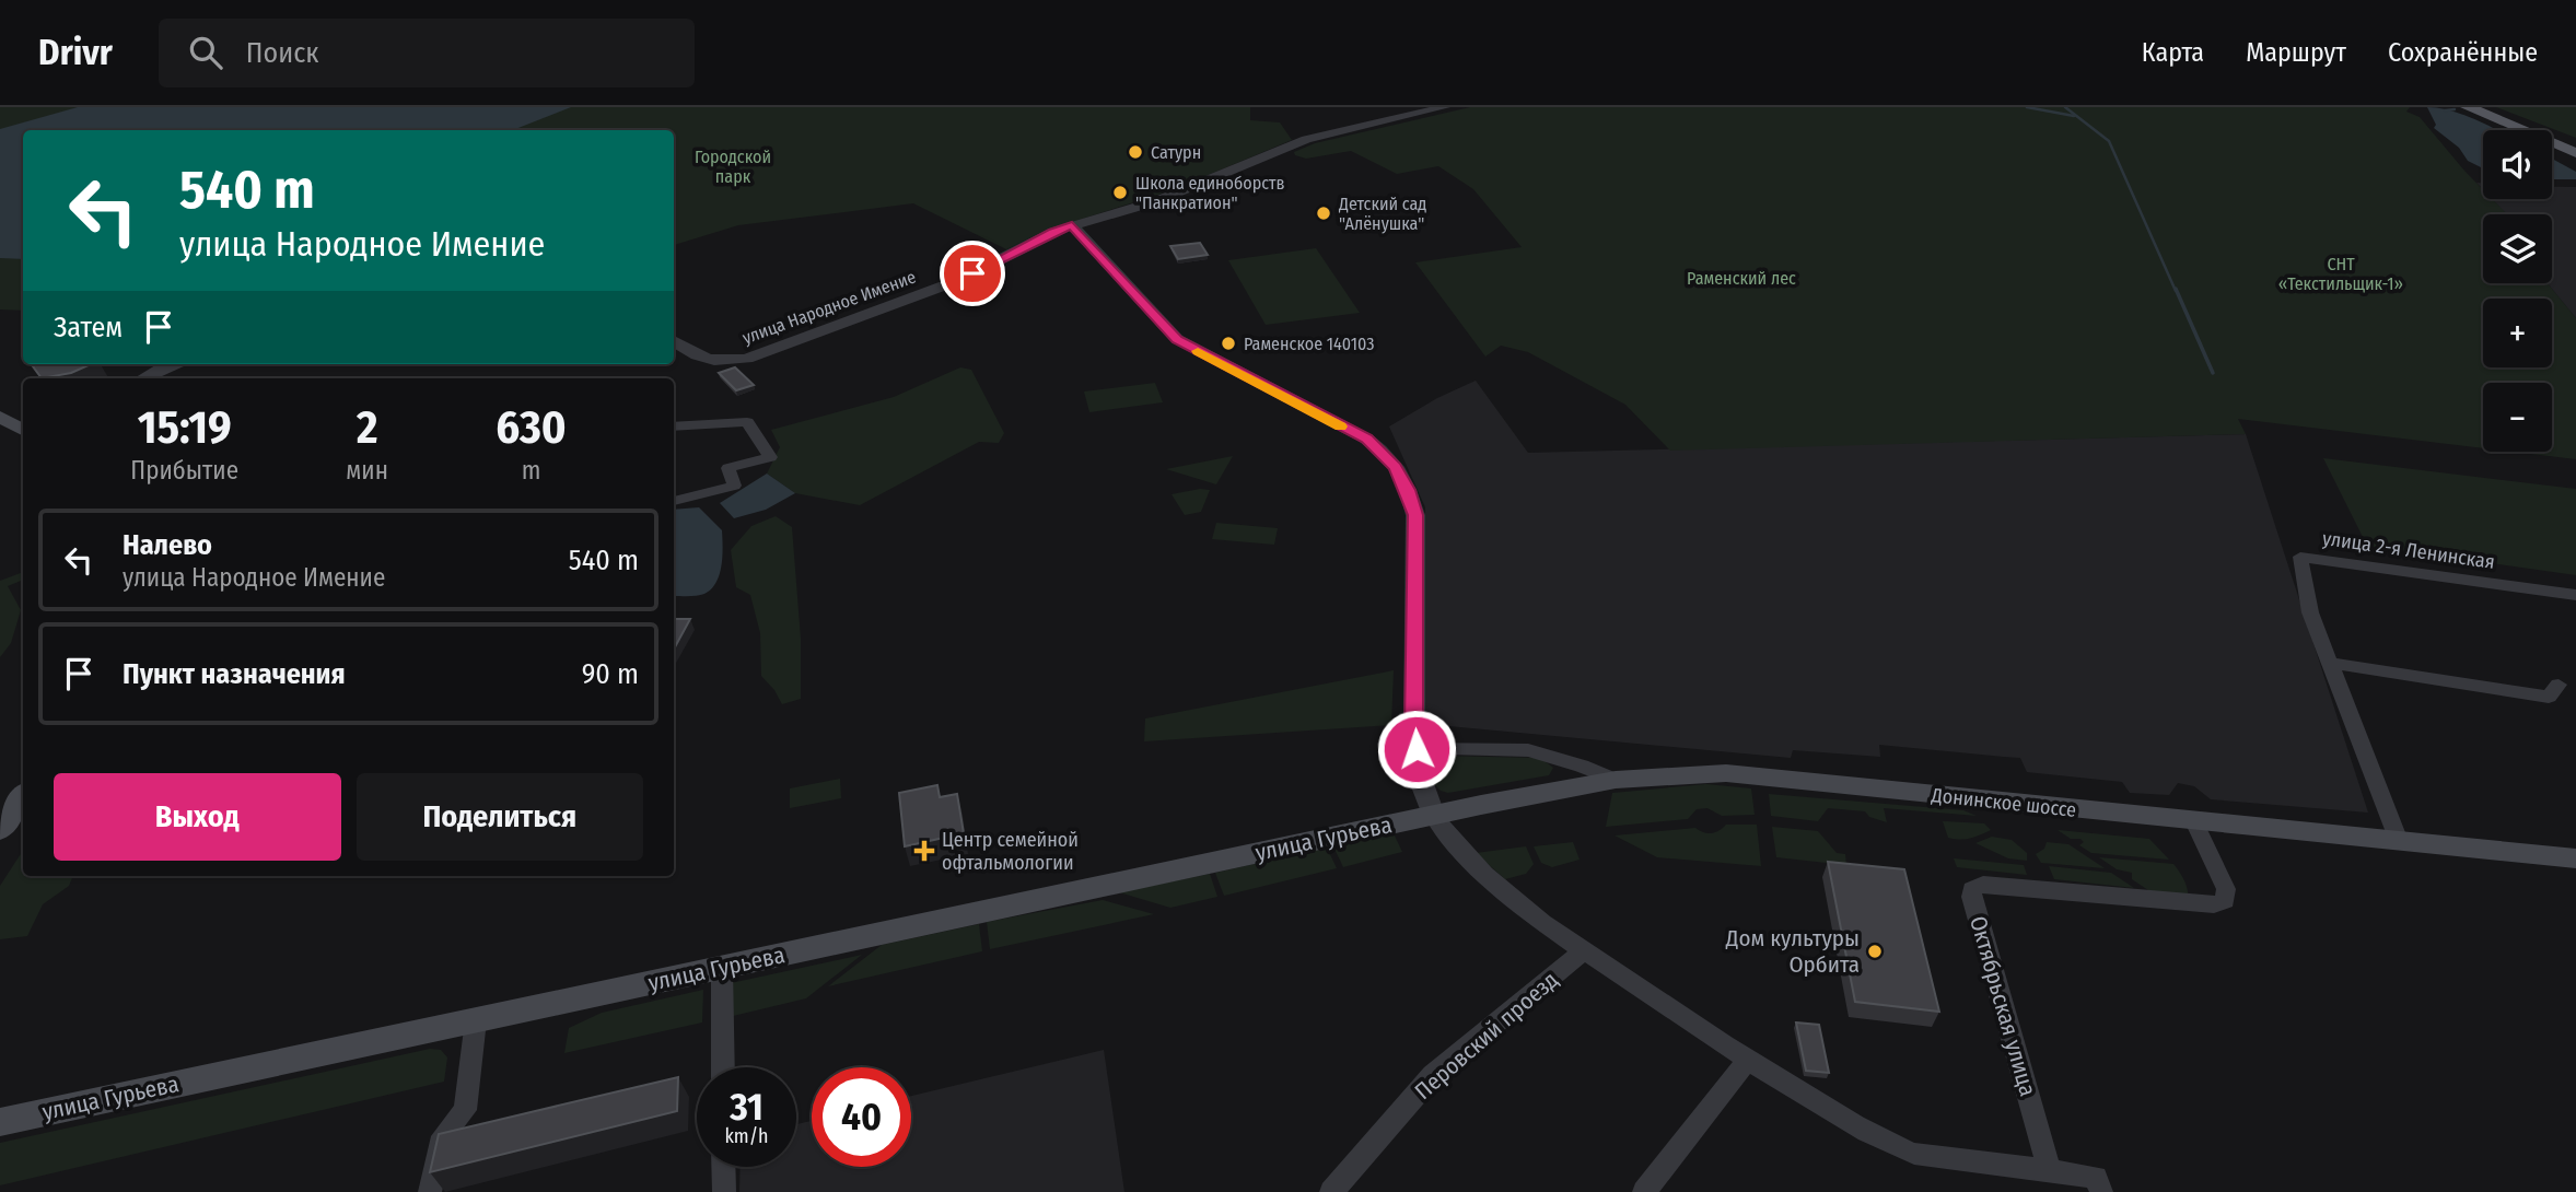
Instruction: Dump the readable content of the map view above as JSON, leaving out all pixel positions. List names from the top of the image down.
{
  "streets": {
    "main road": ["Донинское шоссе", "улица Гурьева"],
    "street": [
      "улица Народное Имение",
      "улица 2-я Ленинская",
      "Октябрьская улица",
      "Перовский проезд"
    ]
  },
  "crossings": [
    ["улица 2-я Ленинская", "Донинское шоссе"],
    ["Донинское шоссе", "улица Гурьева"],
    ["Донинское шоссе", "Октябрьская улица"]
  ],
  "parks": ["Городской парк", "СНТ «Текстильщик-1»", "Раменский лес"],
  "places": {
    "other": [
      "Сатурн",
      "Школа единоборств \"Панкратион\"",
      "Детский сад \"Алёнушка\"",
      "Раменское 140103",
      "Дом культуры Орбита"
    ],
    "health": ["Центр семейной офтальмологии"]
  },
  "page": {
    "header": "Drivr",
    "search": "Поиск",
    "nav": ["Карта", "Маршрут", "Сохранённые"],
    "map_buttons": ["+", "−"],
    "turn": ["540 m", "улица Народное Имение"],
    "then": "Затем",
    "eta": [
      "15:19",
      "Прибытие",
      "2",
      "мин",
      "630",
      "m"
    ],
    "list": [
      {
        "name": "Налево",
        "note": "улица Народное Имение",
        "value": "540 m"
      },
      {
        "name": "Пункт назначения",
        "value": "90 m"
      }
    ],
    "buttons": ["Выход", "Поделиться"],
    "speed": "31 km/h",
    "limit": "40"
  }
}
